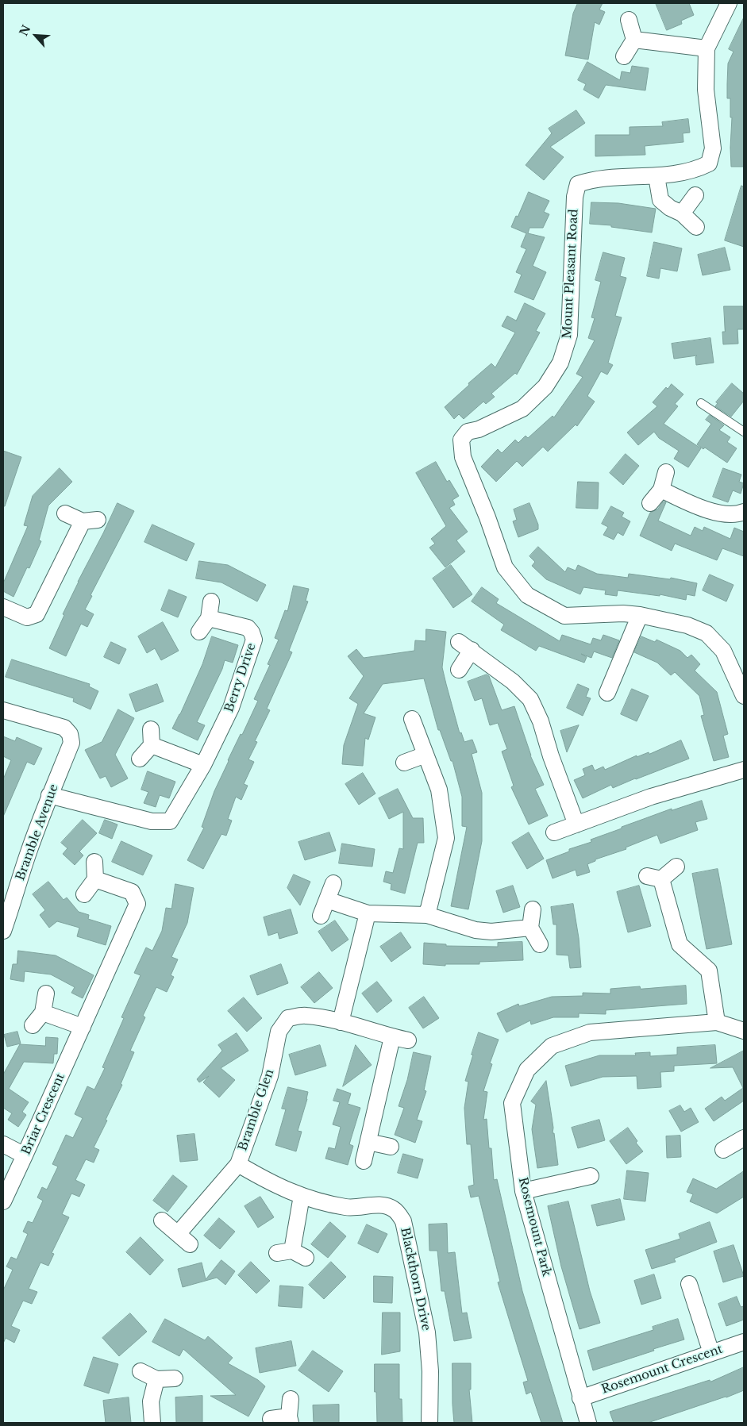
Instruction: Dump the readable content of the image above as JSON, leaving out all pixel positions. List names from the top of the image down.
{
  "streets": {
    "street": [
      "Mount Pleasant Road",
      "Berry Drive",
      "Bramble Avenue",
      "Bramble Glen",
      "Briar Crescent",
      "Rosemount Park",
      "Blackthorn Drive",
      "Rosemount Crescent"
    ]
  },
  "crossings": [
    ["Berry Drive", "Bramble Avenue"],
    ["Bramble Glen", "Blackthorn Drive"],
    ["Rosemount Park", "Rosemount Crescent"]
  ],
  "north": "top left"
}
